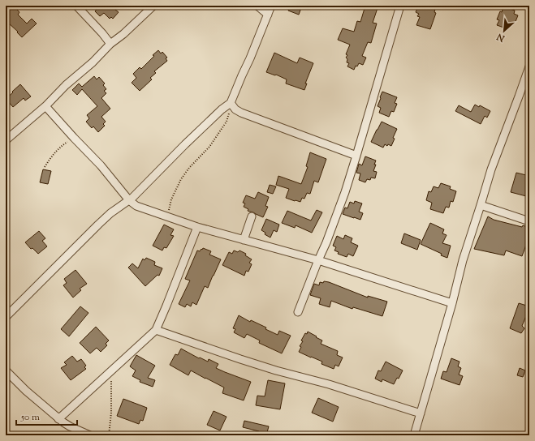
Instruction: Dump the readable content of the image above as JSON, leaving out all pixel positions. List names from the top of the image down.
{
  "scale_bar": "50 m",
  "north": "bottom left"
}
